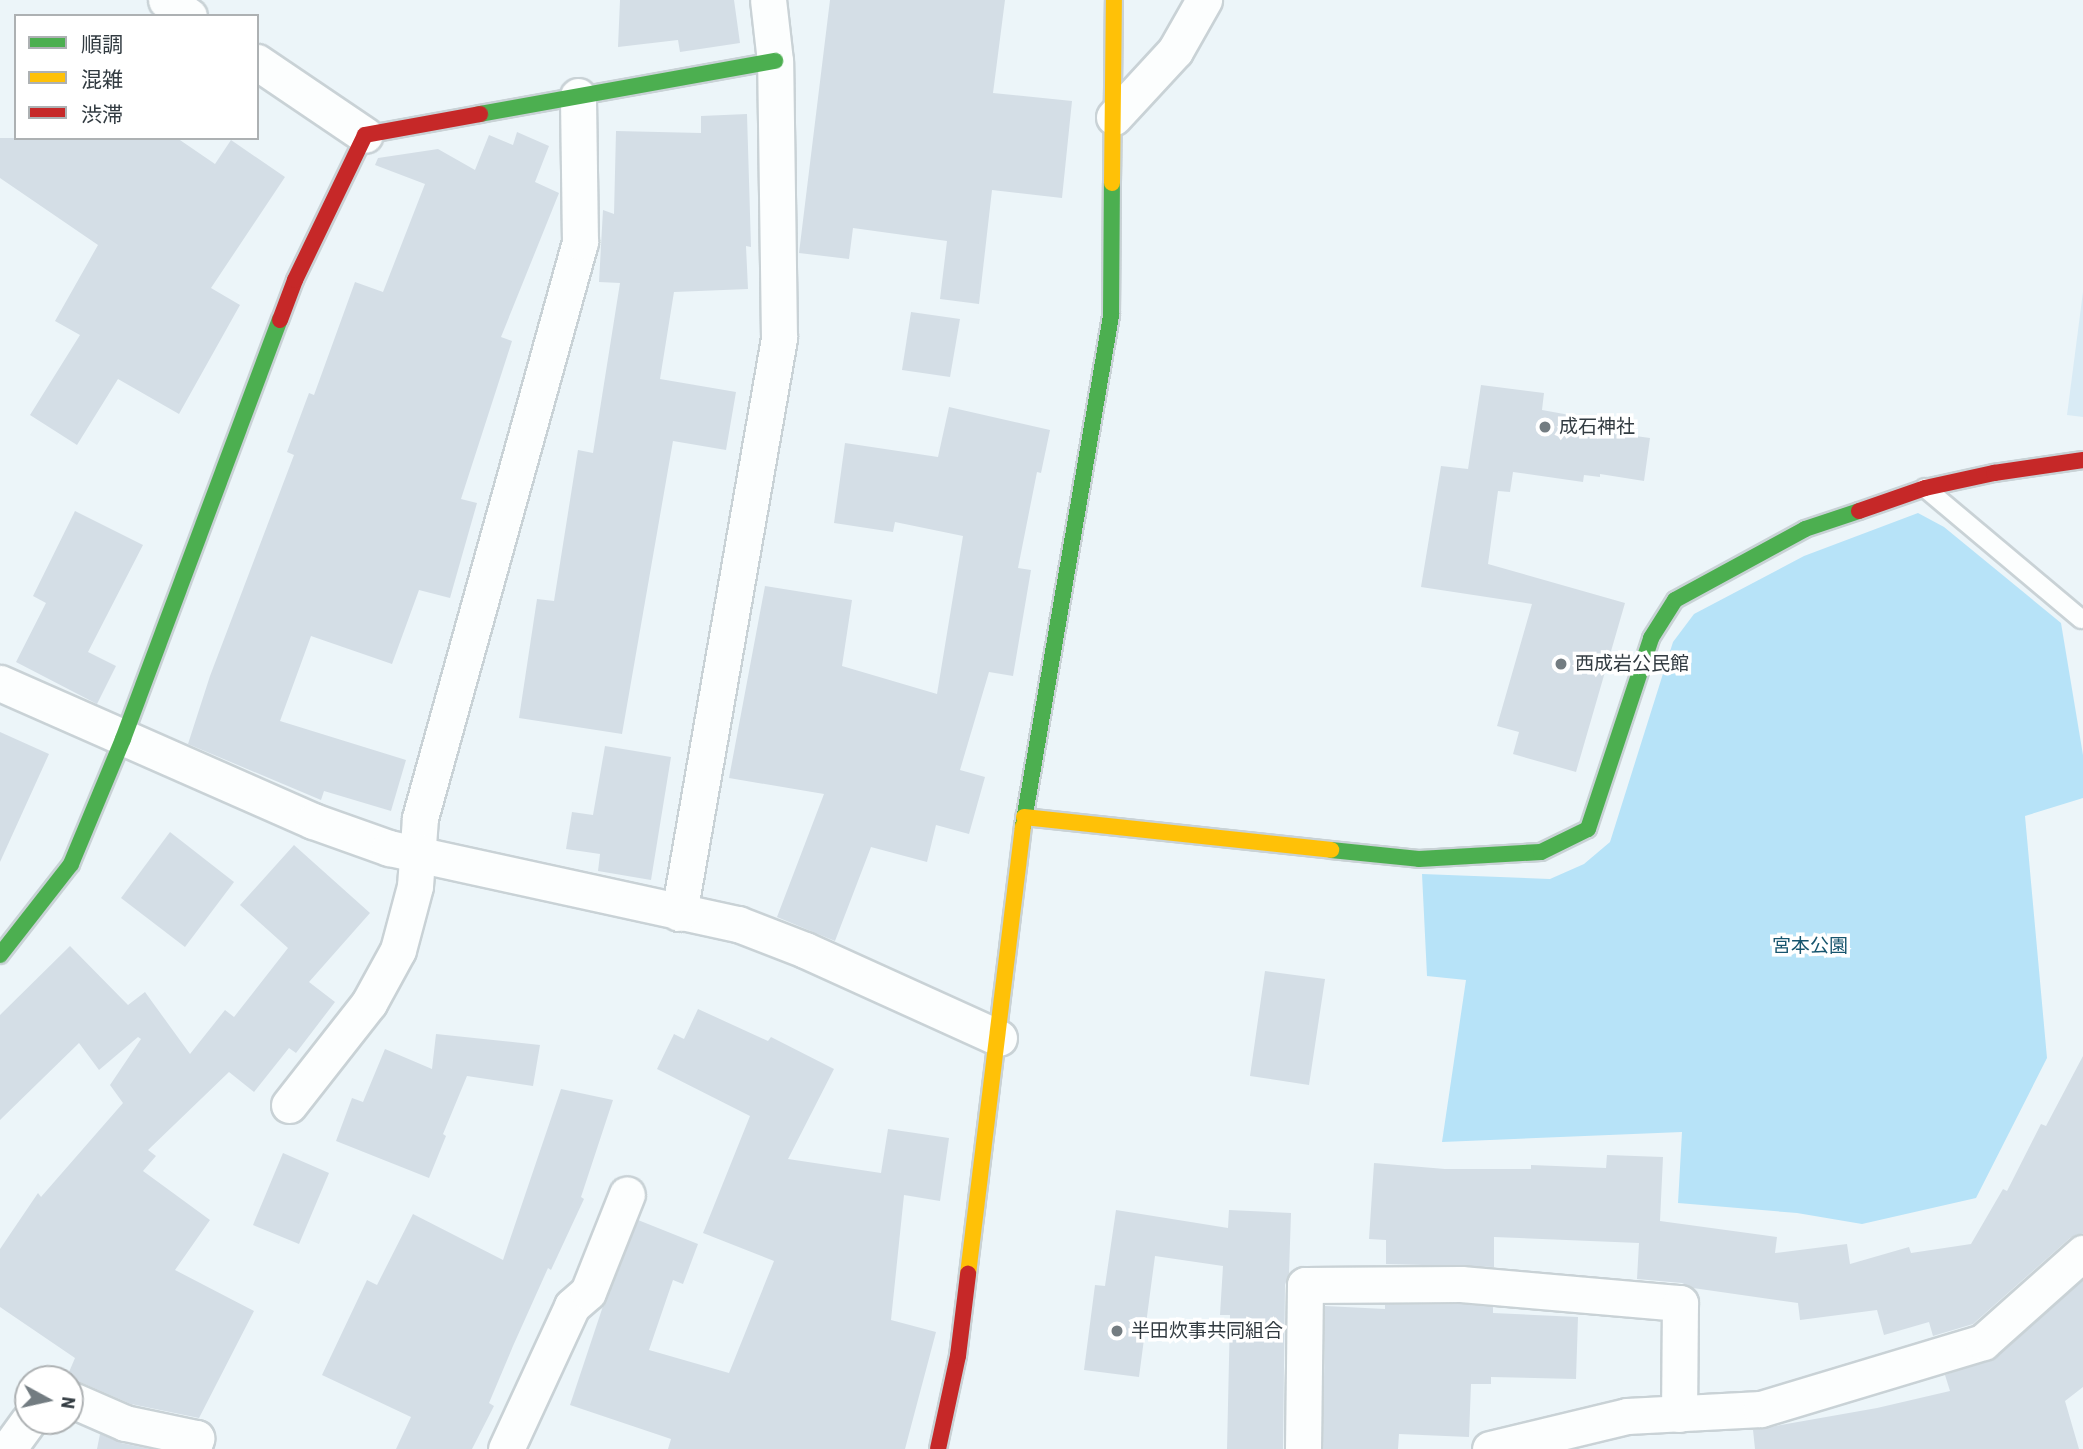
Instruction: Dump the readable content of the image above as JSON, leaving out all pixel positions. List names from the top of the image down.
{
  "parks": ["宮本公園"],
  "places": ["成石神社", "西成岩公民館", "半田炊事共同組合"],
  "legend": ["順調", "混雑", "渋滞"],
  "north": "right"
}
